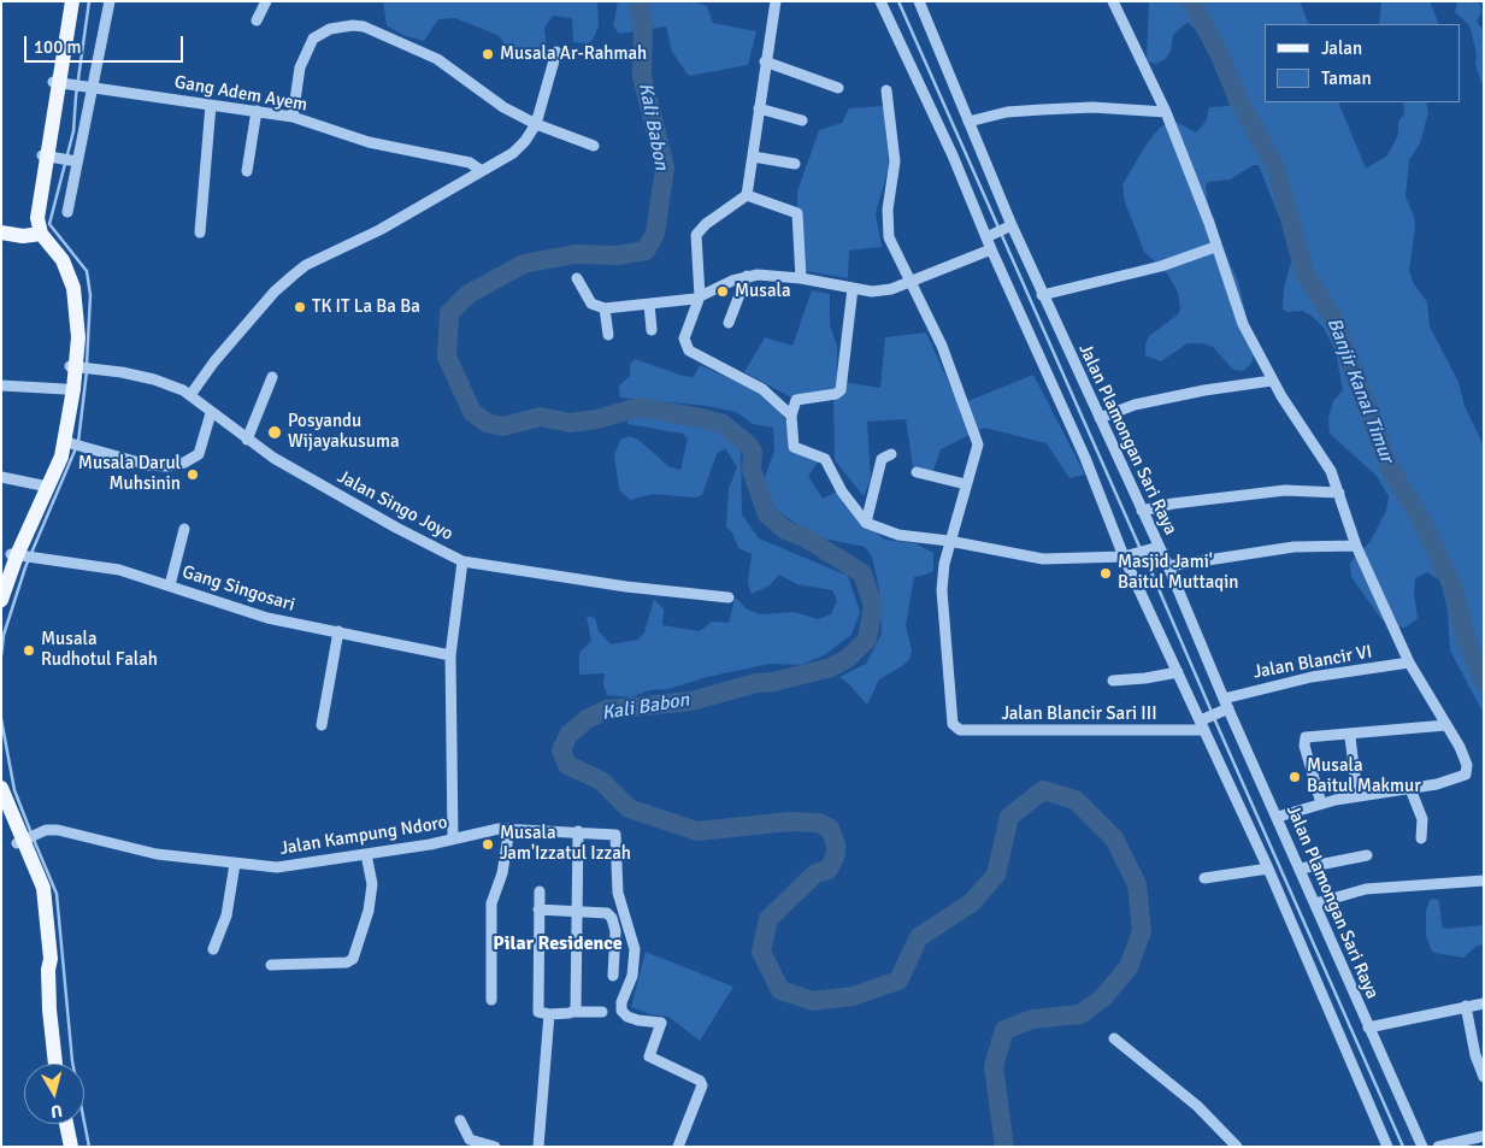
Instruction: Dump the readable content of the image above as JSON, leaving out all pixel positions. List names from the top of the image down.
{
  "streets": {
    "street": [
      "Gang Adem Ayem",
      "Jalan Plamongan Sari Raya",
      "Jalan Singo Joyo",
      "Gang Singosari",
      "Jalan Blancir VI",
      "Jalan Blancir Sari III",
      "Jalan Kampung Ndoro"
    ]
  },
  "crossings": [
    ["Jalan Plamongan Sari Raya", "Jalan Blancir VI"],
    ["Jalan Blancir VI", "Jalan Blancir Sari III"]
  ],
  "districts": ["Pilar Residence"],
  "water": ["Kali Babon", "Banjir Kanal Timur"],
  "places": [
    "Musala Ar-Rahmah",
    "Musala",
    "TK IT La Ba Ba",
    "Posyandu Wijayakusuma",
    "Musala Darul Muhsinin",
    "Masjid Jami' Baitul Muttaqin",
    "Musala Rudhotul Falah",
    "Musala Baitul Makmur",
    "Musala Jam'Izzatul Izzah"
  ],
  "legend": ["Jalan", "Taman"],
  "scale_bar": "100 m",
  "north": "bottom"
}
